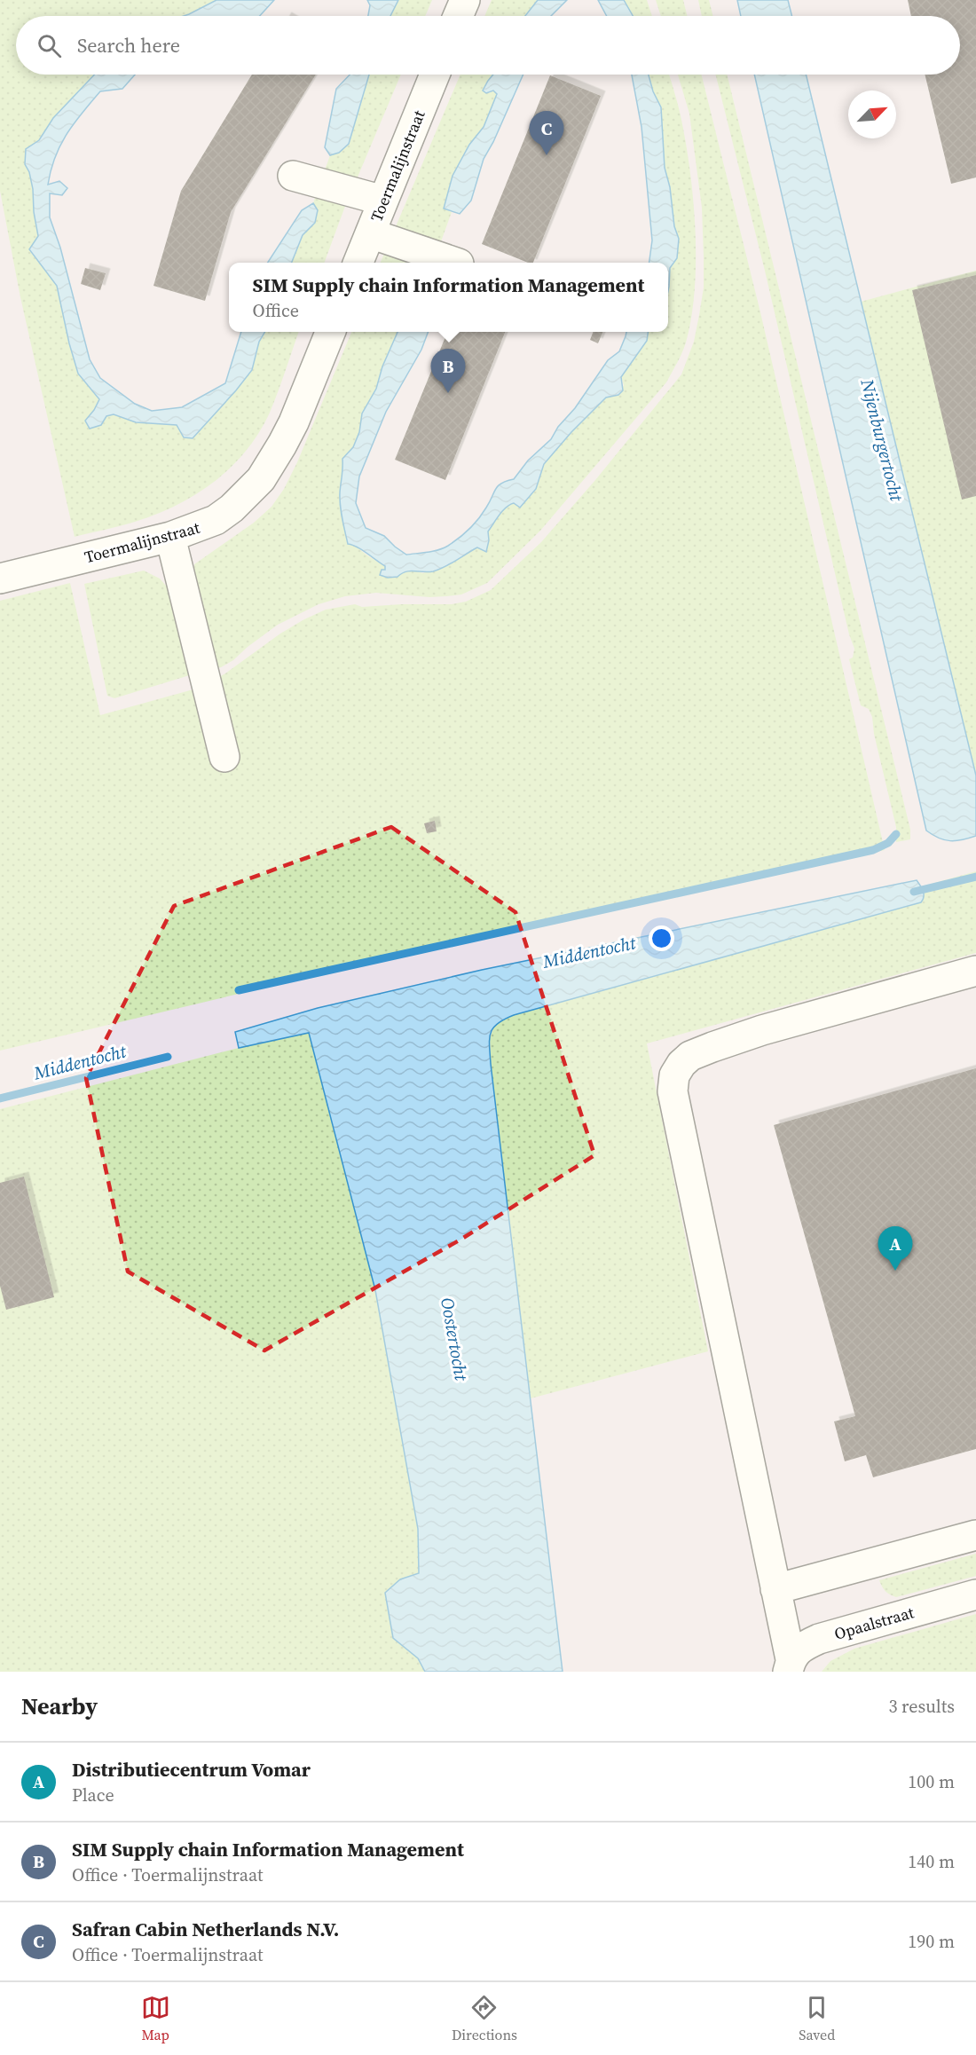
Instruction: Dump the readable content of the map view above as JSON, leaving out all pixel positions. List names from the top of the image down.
{
  "streets": {
    "street": ["Toermalijnstraat", "Opaalstraat"]
  },
  "water": ["Nijenburgertocht", "Middentocht", "Oostertocht"],
  "north": "top right",
  "page": {
    "search": "Search here",
    "pins": ["C", "B", "A"],
    "popup": ["SIM Supply chain Information Management", "Office"],
    "heading": ["Nearby", "3 results"],
    "list": [
      {
        "mark": "A",
        "name": "Distributiecentrum Vomar",
        "note": "Place",
        "value": "100 m"
      },
      {
        "mark": "B",
        "name": "SIM Supply chain Information Management",
        "note": "Office · Toermalijnstraat",
        "value": "140 m"
      },
      {
        "mark": "C",
        "name": "Safran Cabin Netherlands N.V.",
        "note": "Office · Toermalijnstraat",
        "value": "190 m"
      }
    ],
    "nav": ["Map", "Directions", "Saved"]
  }
}
